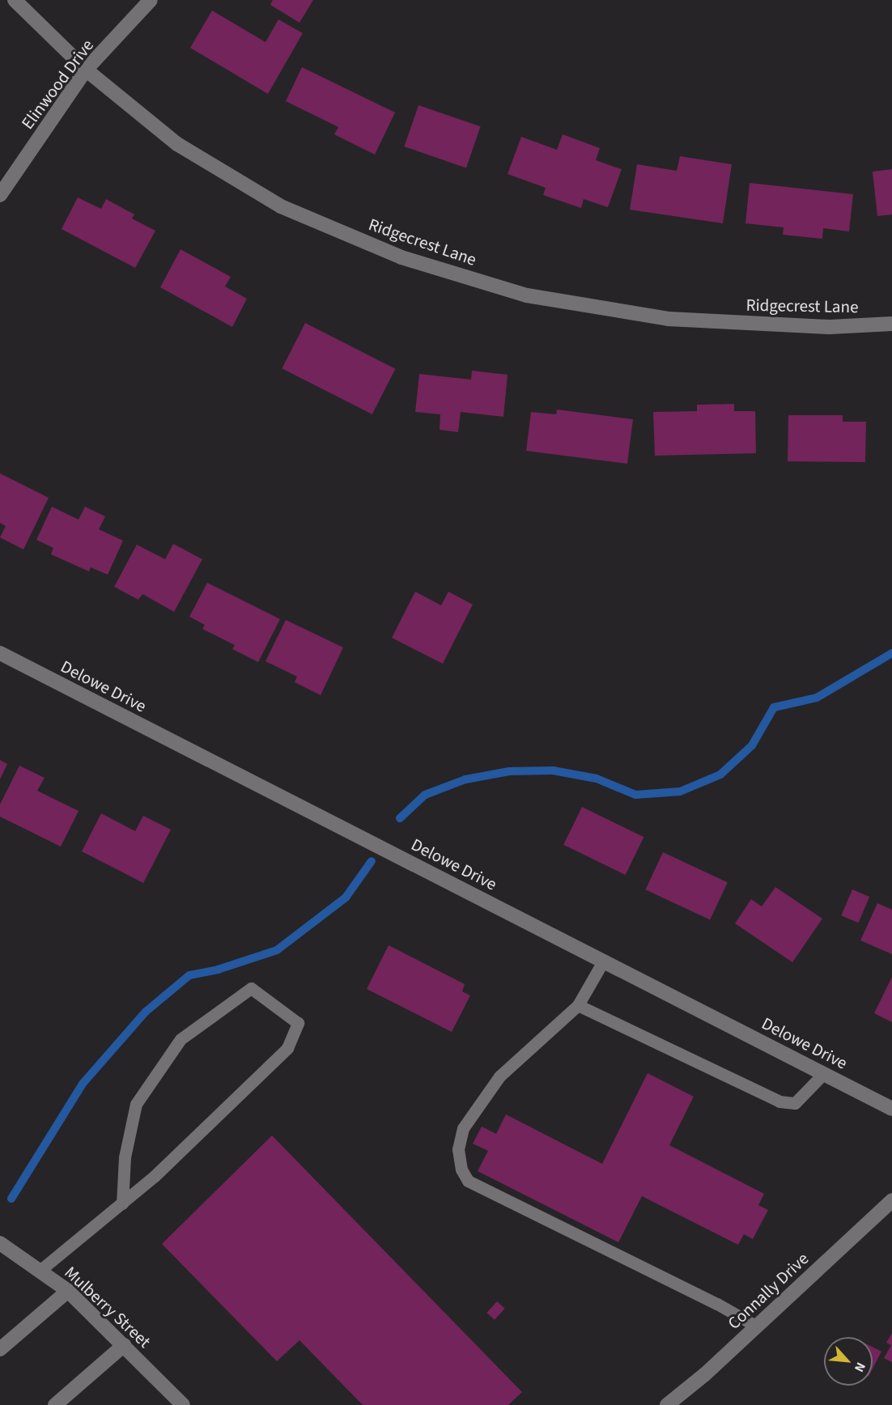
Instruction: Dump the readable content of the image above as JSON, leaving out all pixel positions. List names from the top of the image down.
{
  "streets": {
    "street": [
      "Elinwood Drive",
      "Ridgecrest Lane",
      "Delowe Drive",
      "Connally Drive",
      "Mulberry Street"
    ]
  },
  "crossings": [
    ["Elinwood Drive", "Ridgecrest Lane"]
  ],
  "north": "bottom right"
}
